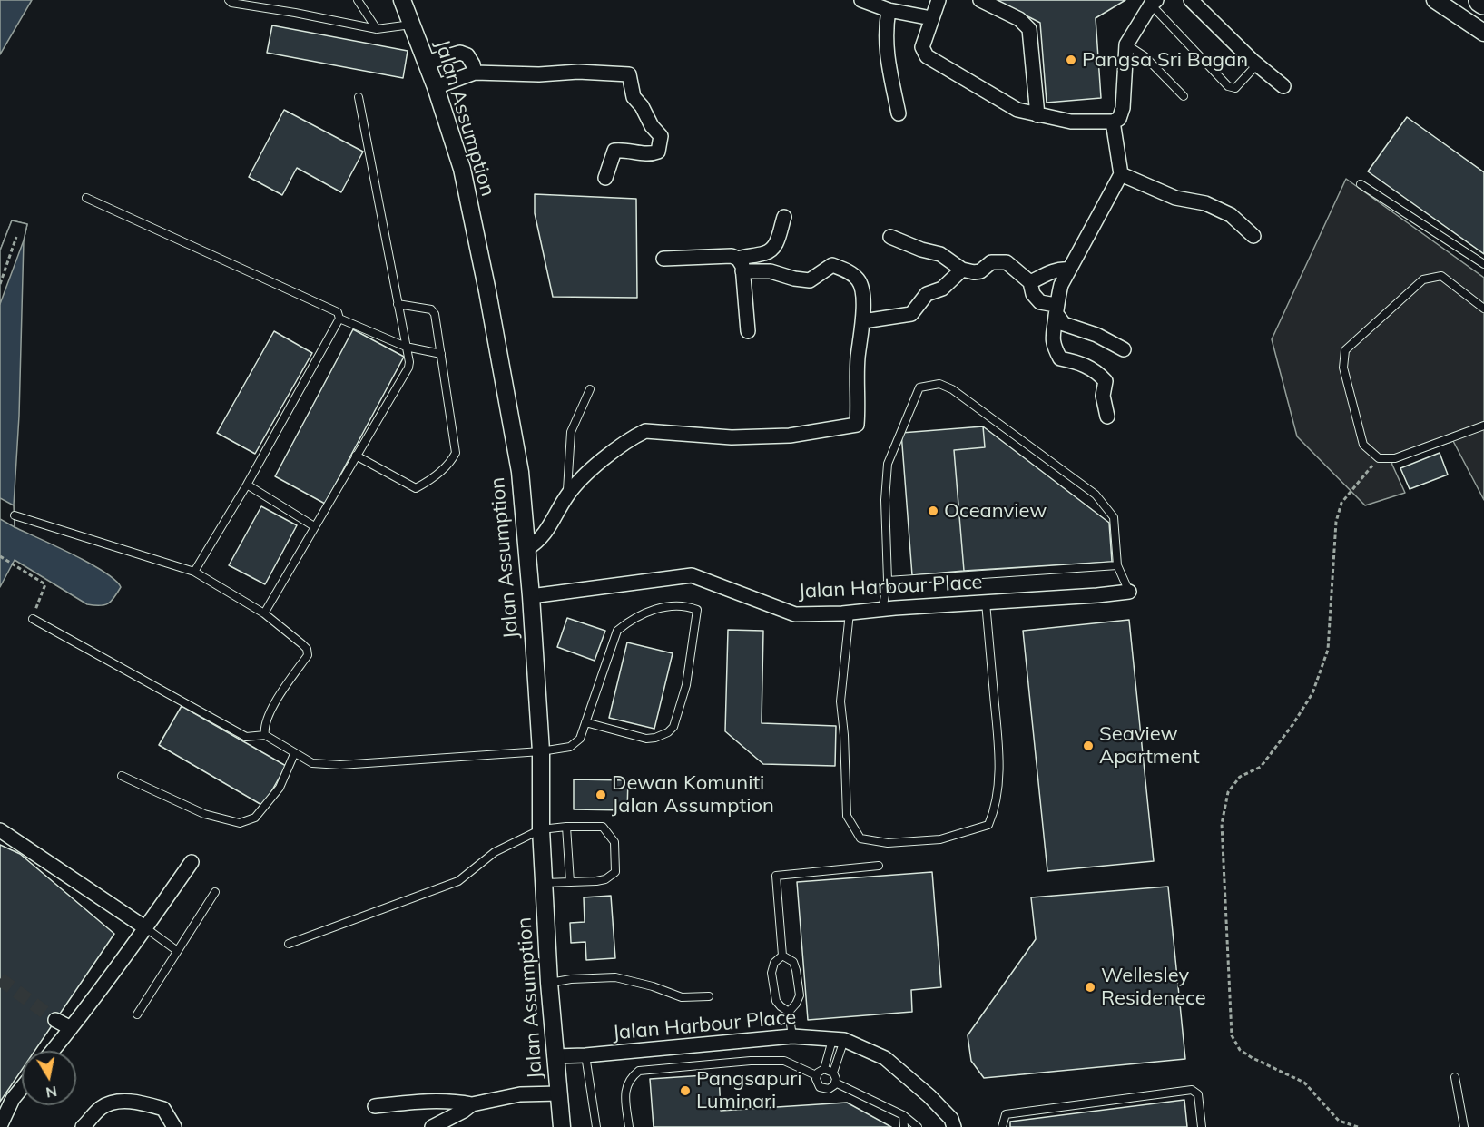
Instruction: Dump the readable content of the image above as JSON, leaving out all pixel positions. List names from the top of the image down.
{
  "streets": {
    "street": ["Jalan Assumption", "Jalan Harbour Place"]
  },
  "crossings": [
    ["Jalan Assumption", "Jalan Harbour Place"]
  ],
  "places": [
    "Pangsa Sri Bagan",
    "Oceanview",
    "Seaview Apartment",
    "Dewan Komuniti Jalan Assumption",
    "Wellesley Residenece",
    "Pangsapuri Luminari"
  ],
  "north": "bottom"
}
